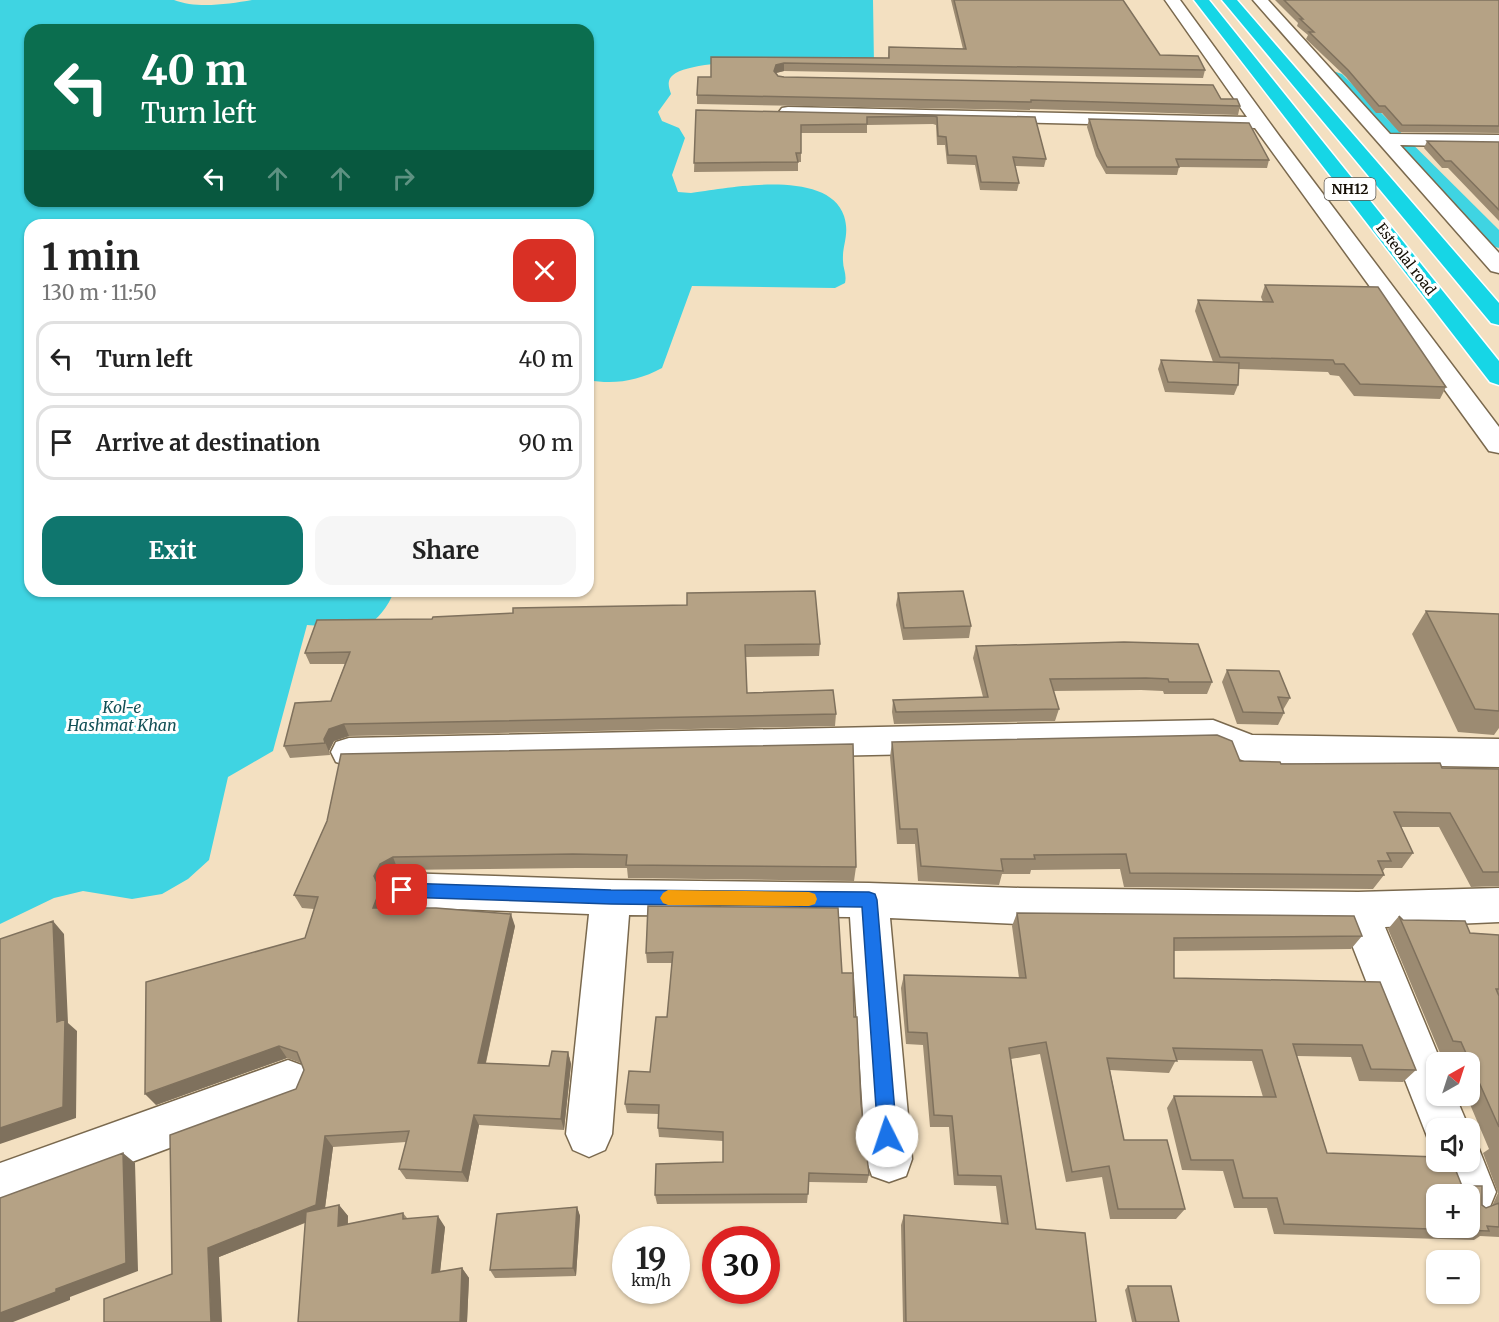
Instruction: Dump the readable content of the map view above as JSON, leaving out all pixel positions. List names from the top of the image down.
{
  "streets": {
    "highway": ["NH12", "Esteolal road"]
  },
  "water": ["Kol-e Hashmat Khan"],
  "north": "top right",
  "page": {
    "turn": ["40 m", "Turn left"],
    "heading": ["1 min", "130 m · 11:50"],
    "list": [
      {
        "name": "Turn left",
        "value": "40 m"
      },
      {
        "name": "Arrive at destination",
        "value": "90 m"
      }
    ],
    "buttons": ["Exit", "Share"],
    "map_buttons": ["+", "−"],
    "speed": "19 km/h",
    "limit": "30"
  }
}
